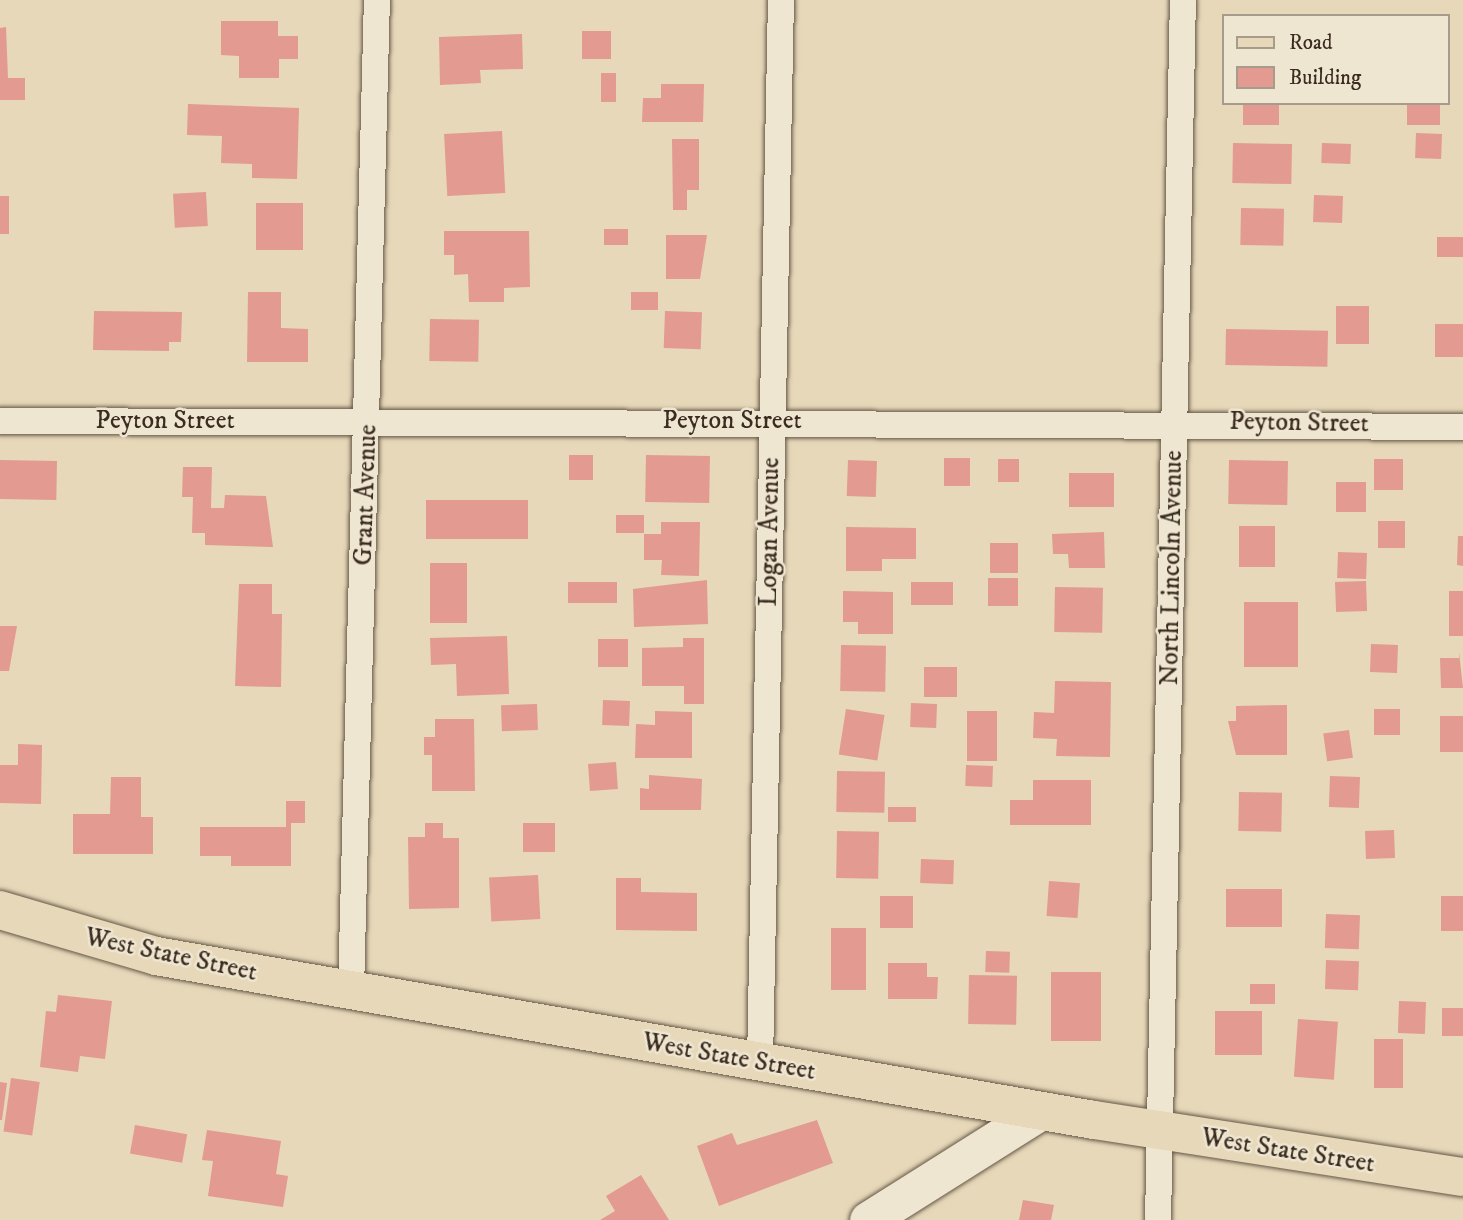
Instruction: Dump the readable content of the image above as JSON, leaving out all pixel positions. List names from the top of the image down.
{
  "streets": {
    "main road": ["West State Street"],
    "street": [
      "Peyton Street",
      "Grant Avenue",
      "Logan Avenue",
      "North Lincoln Avenue"
    ]
  },
  "crossings": [
    ["Peyton Street", "Grant Avenue"],
    ["Peyton Street", "Logan Avenue"],
    ["Peyton Street", "North Lincoln Avenue"],
    ["Grant Avenue", "West State Street"],
    ["Logan Avenue", "West State Street"],
    ["North Lincoln Avenue", "West State Street"]
  ],
  "legend": ["Road", "Building"]
}
